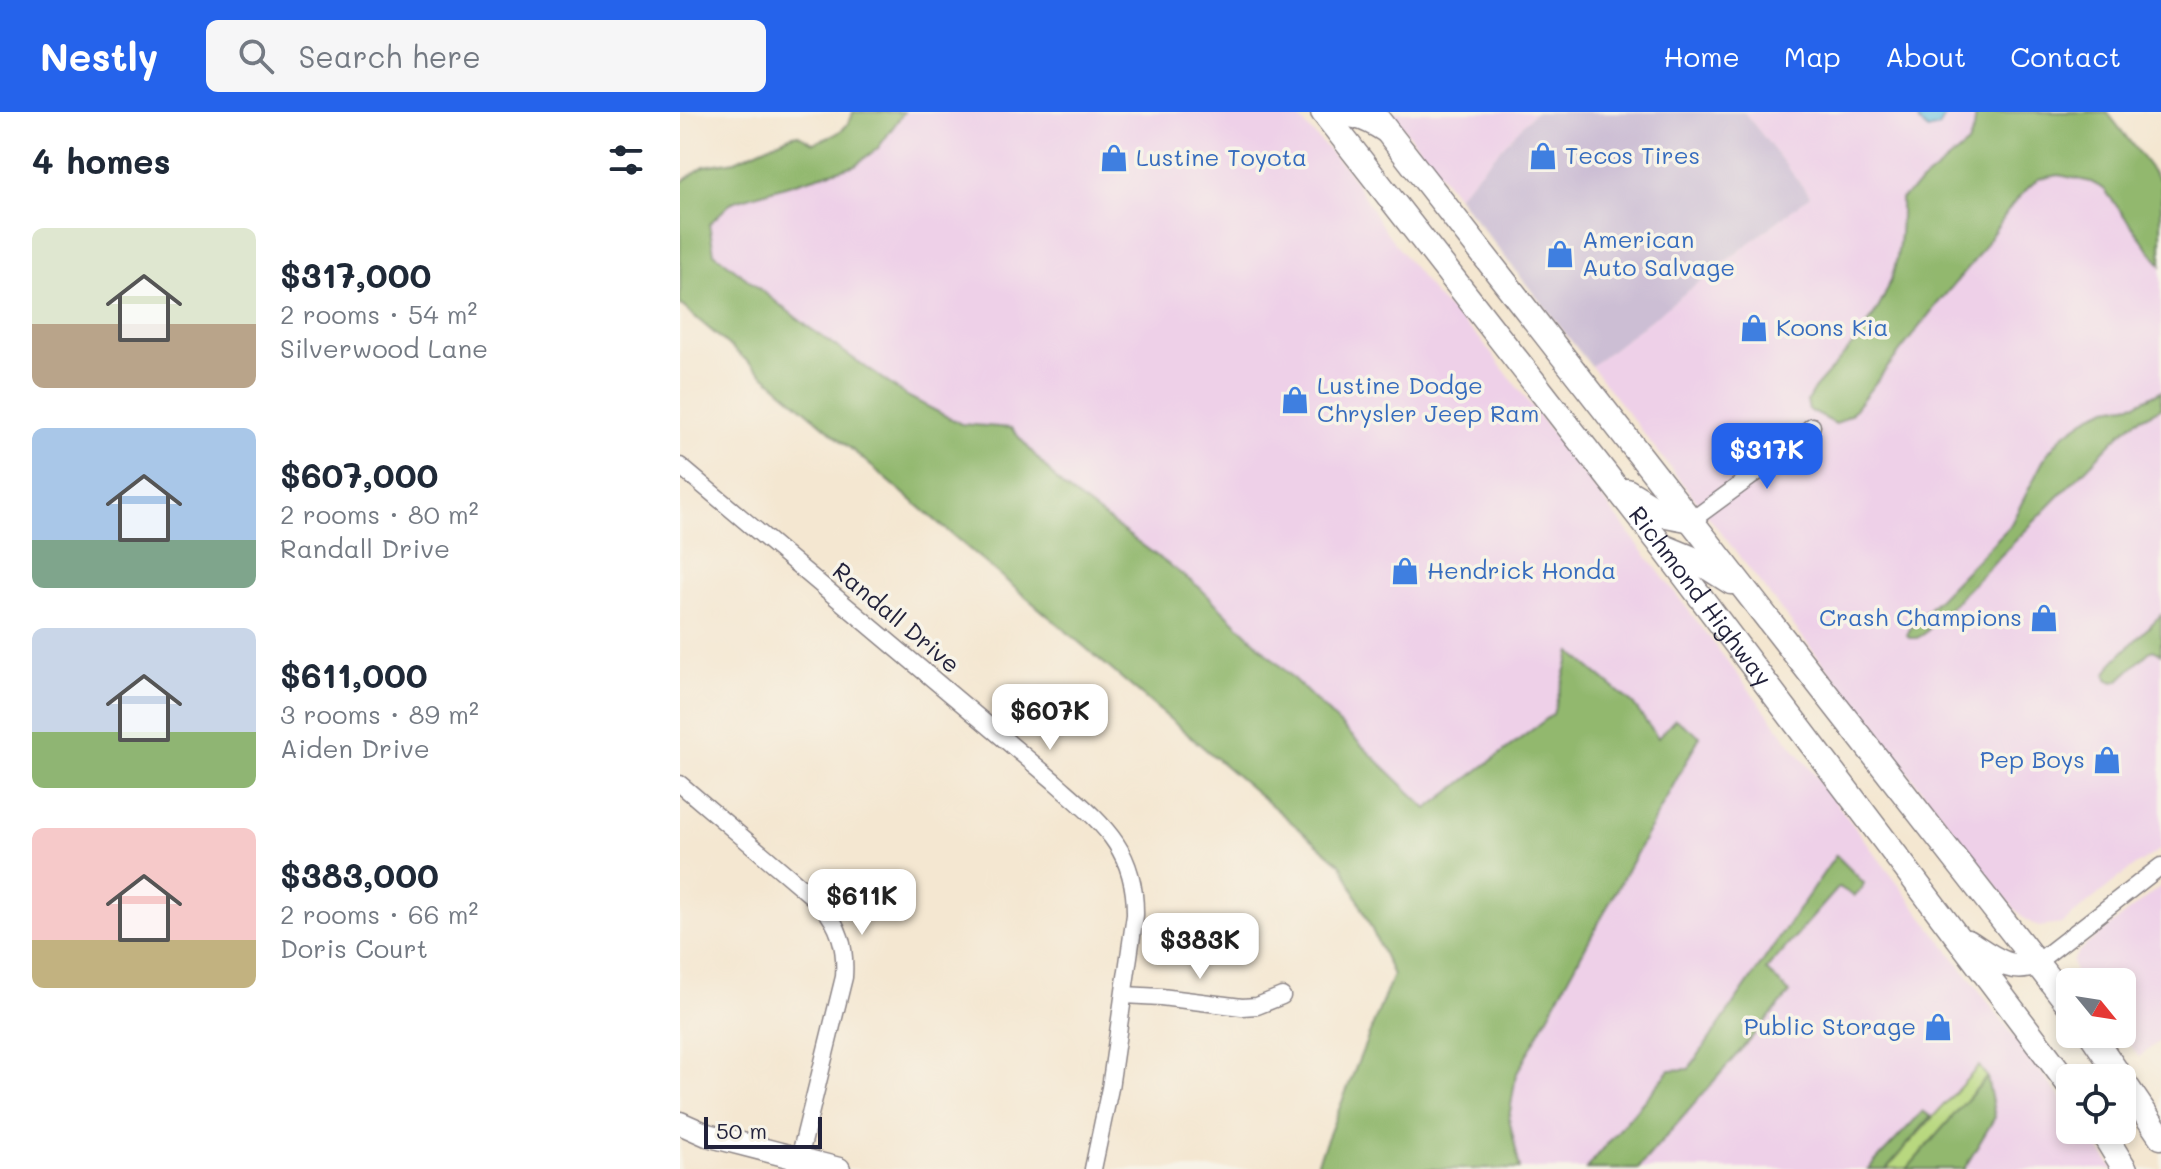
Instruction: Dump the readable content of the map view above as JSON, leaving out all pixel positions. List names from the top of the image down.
{
  "streets": {
    "main road": ["Richmond Highway"],
    "street": ["Randall Drive"]
  },
  "places": {
    "shop": [
      "Tecos Tires",
      "Lustine Toyota",
      "American Auto Salvage",
      "Koons Kia",
      "Lustine Dodge Chrysler Jeep Ram",
      "Hendrick Honda",
      "Crash Champions",
      "Pep Boys",
      "Public Storage"
    ]
  },
  "scale_bar": "50 m",
  "north": "bottom right",
  "page": {
    "header": "Nestly",
    "search": "Search here",
    "nav": [
      "Home",
      "Map",
      "About",
      "Contact"
    ],
    "heading": "4 homes",
    "list": [
      {
        "name": "$317,000",
        "note": "2 rooms · 54 m² · Silverwood Lane"
      },
      {
        "name": "$607,000",
        "note": "2 rooms · 80 m² · Randall Drive"
      },
      {
        "name": "$611,000",
        "note": "3 rooms · 89 m² · Aiden Drive"
      },
      {
        "name": "$383,000",
        "note": "2 rooms · 66 m² · Doris Court"
      }
    ],
    "price": [
      "$317K",
      "$607K",
      "$611K",
      "$383K"
    ],
    "scale": "50 m"
  }
}
